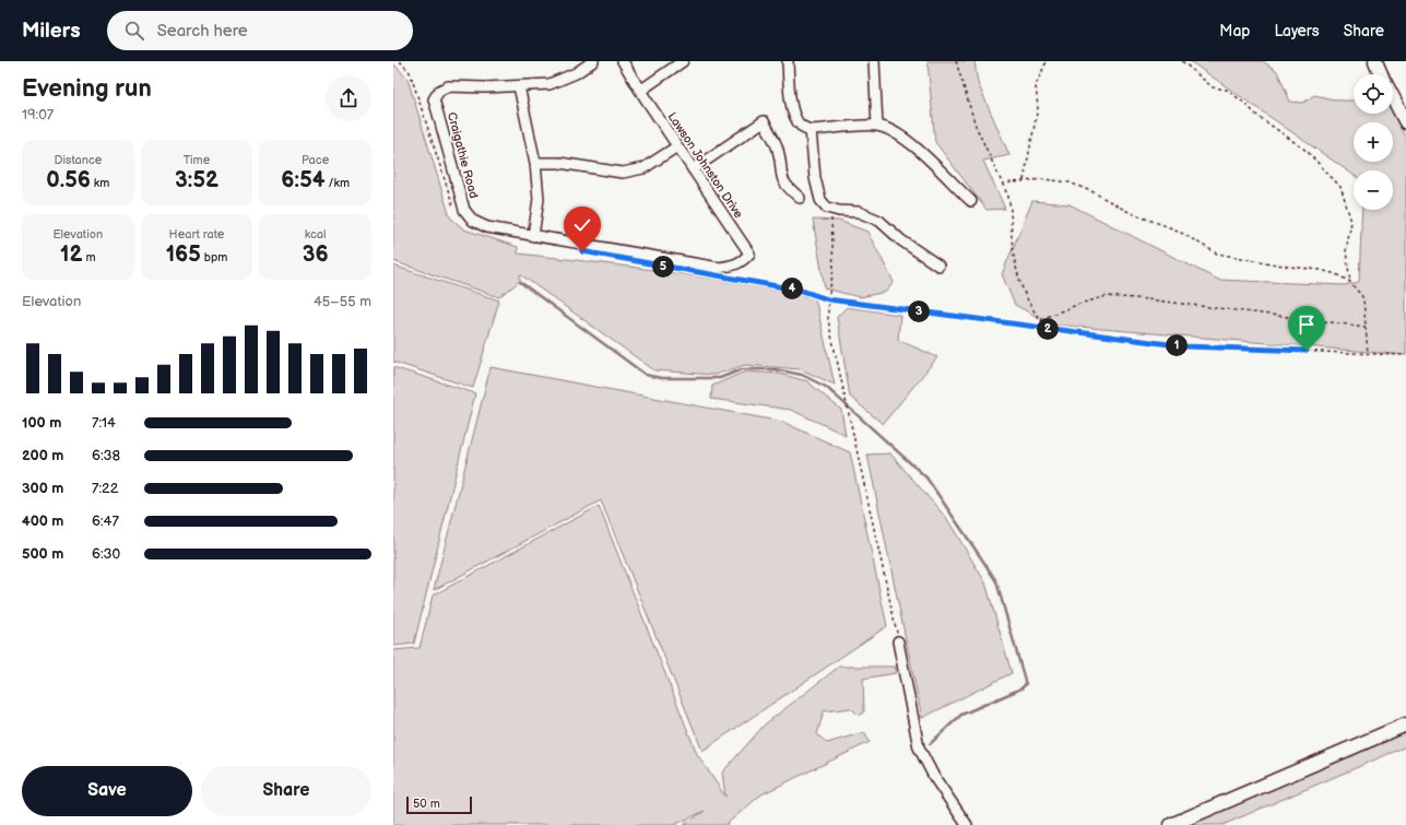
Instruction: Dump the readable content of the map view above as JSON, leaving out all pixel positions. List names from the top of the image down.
{
  "streets": {
    "street": ["Craigathie Road", "Lawson Johnston Drive"]
  },
  "crossings": [
    ["Craigathie Road", "Lawson Johnston Drive"]
  ],
  "scale_bar": "50 m",
  "page": {
    "header": "Milers",
    "search": "Search here",
    "nav": ["Map", "Layers", "Share"],
    "heading": ["Evening run", "19:07"],
    "map_buttons": ["+", "−"],
    "stats": [
      ["Distance", "0.56 km"],
      ["Time", "3:52"],
      ["Pace", "6:54 /km"],
      ["Elevation", "12 m"],
      ["Heart rate", "165 bpm"],
      ["kcal", "36"]
    ],
    "pins": [
      "5",
      "4",
      "3",
      "2",
      "1"
    ],
    "chart": ["Elevation", "45–55 m"],
    "list": [
      {
        "name": "100 m",
        "note": "7:14"
      },
      {
        "name": "200 m",
        "note": "6:38"
      },
      {
        "name": "300 m",
        "note": "7:22"
      },
      {
        "name": "400 m",
        "note": "6:47"
      },
      {
        "name": "500 m",
        "note": "6:30"
      }
    ],
    "buttons": ["Save", "Share"],
    "scale": "50 m"
  }
}
